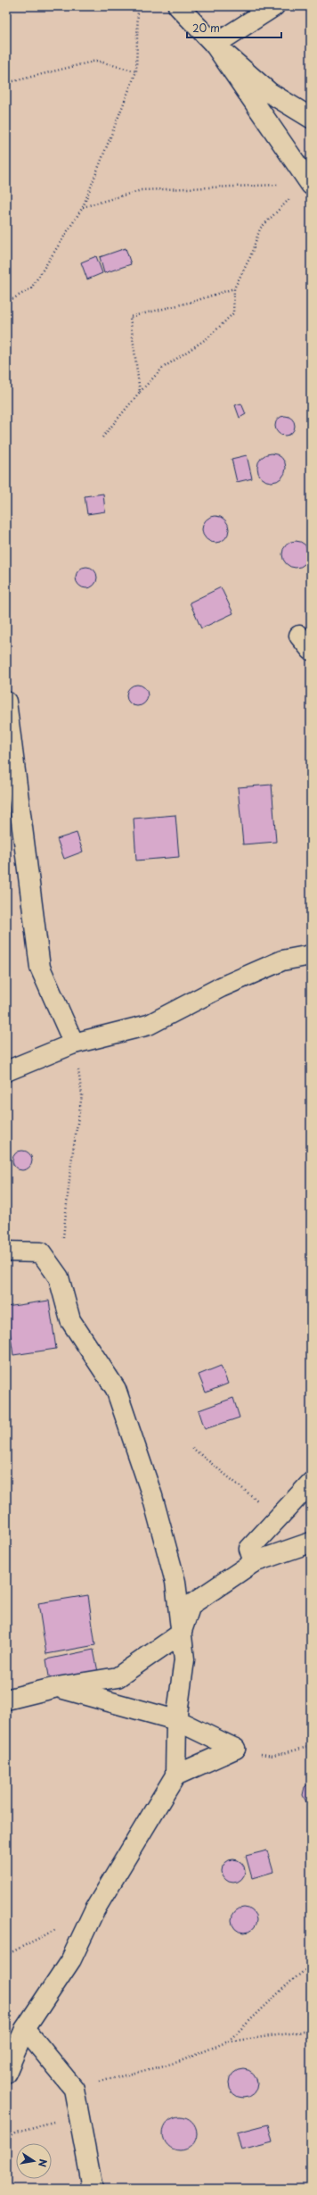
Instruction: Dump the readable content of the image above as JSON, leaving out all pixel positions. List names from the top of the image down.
{
  "scale_bar": "20 m",
  "north": "right"
}
